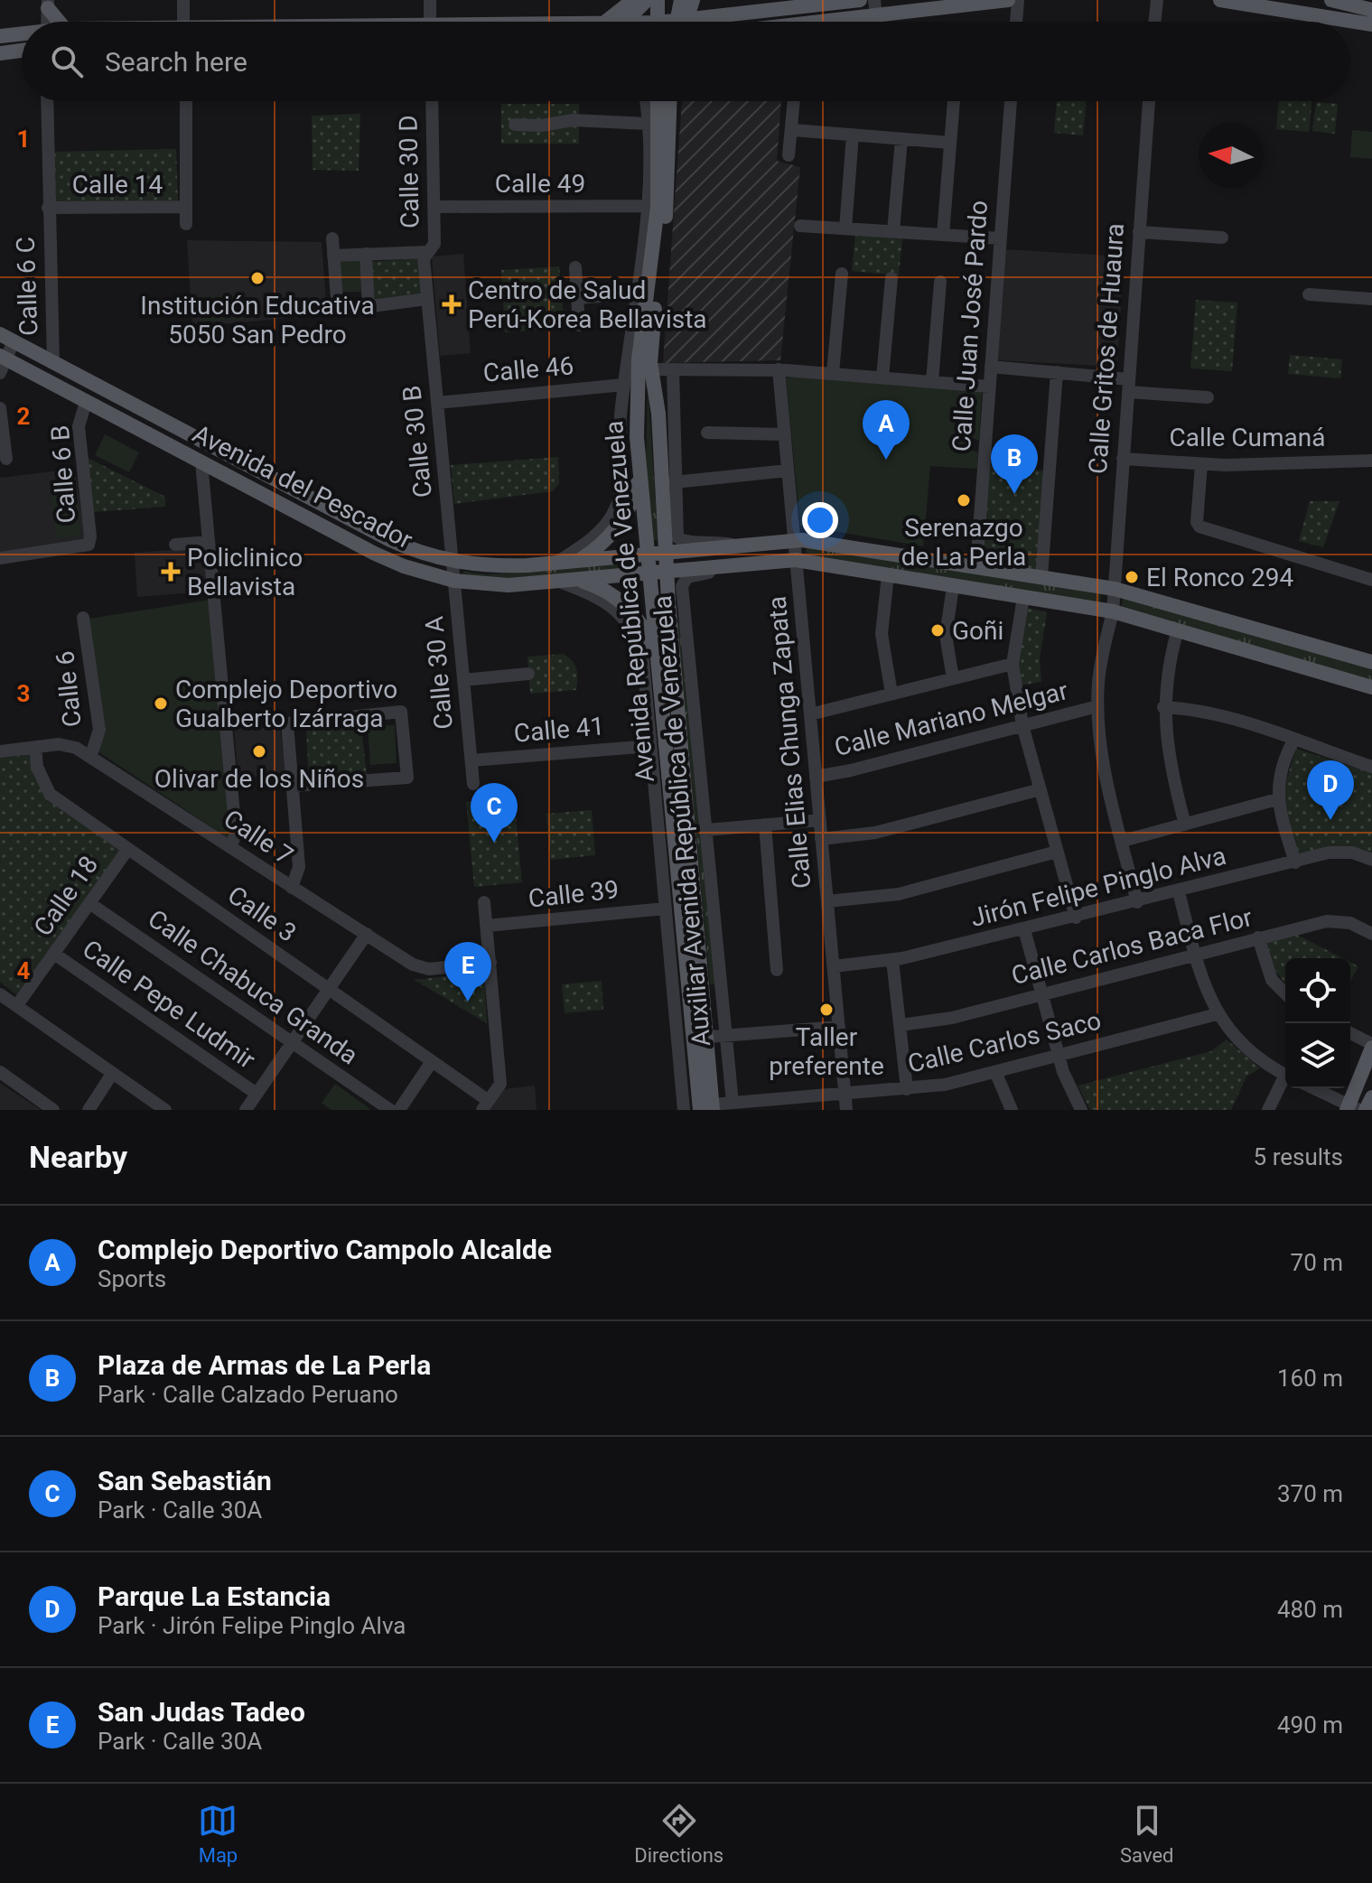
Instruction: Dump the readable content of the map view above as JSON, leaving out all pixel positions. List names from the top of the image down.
{
  "streets": {
    "main road": ["Avenida del Pescador", "Avenida República de Venezuela"],
    "street": [
      "Calle 30 D",
      "Calle 49",
      "Calle 14",
      "Calle 6 C",
      "Calle Juan José Pardo",
      "Calle Gritos de Huaura",
      "Calle 46",
      "Calle Cumaná",
      "Calle 30 B",
      "Calle 6 B",
      "Calle 30 A",
      "Calle 6",
      "Calle Mariano Melgar",
      "Calle 41",
      "Calle Elias Chunga Zapata",
      "Auxiliar Avenida República de Venezuela",
      "Calle 7",
      "Jirón Felipe Pinglo Alva",
      "Calle 39",
      "Calle 18",
      "Calle 3",
      "Calle Carlos Baca Flor",
      "Calle Chabuca Granda",
      "Calle Pepe Ludmir",
      "Calle Carlos Saco"
    ]
  },
  "crossings": [
    ["Calle 30 D", "Calle 49"],
    ["Calle 30 D", "Calle 30 B"],
    ["Calle 14", "Calle 6 C"],
    ["Calle 6 C", "Avenida del Pescador"],
    ["Calle Juan José Pardo", "Avenida del Pescador"],
    ["Calle Gritos de Huaura", "Calle Cumaná"],
    ["Calle Gritos de Huaura", "Avenida del Pescador"],
    ["Calle Gritos de Huaura", "Calle Mariano Melgar"],
    ["Calle Gritos de Huaura", "Jirón Felipe Pinglo Alva"],
    ["Calle 46", "Calle 30 B"],
    ["Calle 30 B", "Avenida del Pescador"],
    ["Calle 30 B", "Calle 30 A"],
    ["Calle 6 B", "Avenida del Pescador"],
    ["Avenida del Pescador", "Avenida República de Venezuela"],
    ["Avenida del Pescador", "Calle 30 A"],
    ["Avenida del Pescador", "Calle Elias Chunga Zapata"],
    ["Avenida del Pescador", "Auxiliar Avenida República de Venezuela"],
    ["Avenida República de Venezuela", "Calle Carlos Saco"],
    ["Calle 30 A", "Calle 41"],
    ["Calle 6", "Calle 7"],
    ["Calle Mariano Melgar", "Calle Elias Chunga Zapata"],
    ["Calle 41", "Auxiliar Avenida República de Venezuela"],
    ["Calle Elias Chunga Zapata", "Jirón Felipe Pinglo Alva"],
    ["Calle Elias Chunga Zapata", "Calle Carlos Saco"],
    ["Auxiliar Avenida República de Venezuela", "Calle 39"],
    ["Auxiliar Avenida República de Venezuela", "Calle Carlos Saco"],
    ["Calle 7", "Calle 3"],
    ["Calle 18", "Calle 3"],
    ["Calle 18", "Calle Chabuca Granda"],
    ["Calle 18", "Calle Pepe Ludmir"]
  ],
  "places": {
    "other": [
      "Institución Educativa 5050 San Pedro",
      "Serenazgo de La Perla",
      "El Ronco 294",
      "Goñi",
      "Complejo Deportivo Gualberto Izárraga",
      "Olivar de los Niños",
      "Taller preferente"
    ],
    "health": ["Centro de Salud Perú-Korea Bellavista", "Policlinico Bellavista"]
  },
  "north": "left",
  "page": {
    "search": "Search here",
    "pins": [
      "A",
      "B",
      "D",
      "C",
      "E"
    ],
    "heading": ["Nearby", "5 results"],
    "list": [
      {
        "mark": "A",
        "name": "Complejo Deportivo Campolo Alcalde",
        "note": "Sports",
        "value": "70 m"
      },
      {
        "mark": "B",
        "name": "Plaza de Armas de La Perla",
        "note": "Park · Calle Calzado Peruano",
        "value": "160 m"
      },
      {
        "mark": "C",
        "name": "San Sebastián",
        "note": "Park · Calle 30A",
        "value": "370 m"
      },
      {
        "mark": "D",
        "name": "Parque La Estancia",
        "note": "Park · Jirón Felipe Pinglo Alva",
        "value": "480 m"
      },
      {
        "mark": "E",
        "name": "San Judas Tadeo",
        "note": "Park · Calle 30A",
        "value": "490 m"
      }
    ],
    "nav": ["Map", "Directions", "Saved"]
  },
  "grid": {
    "rows": [
      "1",
      "2",
      "3",
      "4"
    ]
  }
}
